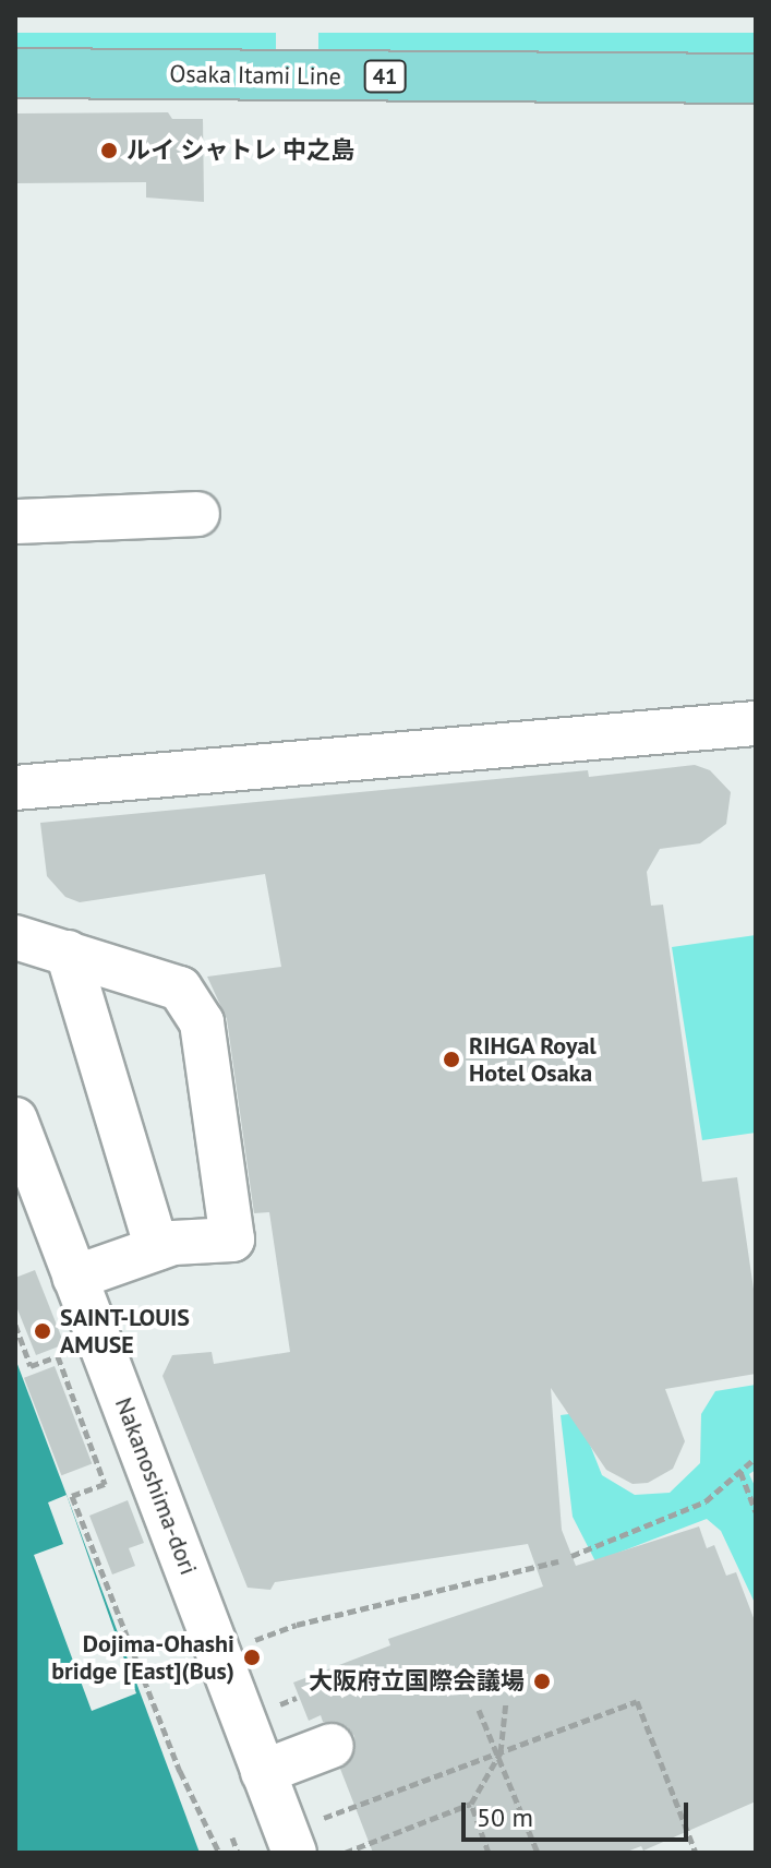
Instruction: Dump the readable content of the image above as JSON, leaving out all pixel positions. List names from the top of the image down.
{
  "streets": {
    "main road": ["Osaka Itami Line", "41"],
    "street": ["Nakanoshima-dori"]
  },
  "places": [
    "ルイ シャトレ 中之島",
    "RIHGA Royal Hotel Osaka",
    "SAINT-LOUIS AMUSE",
    "Dojima-Ohashi bridge [East](Bus)",
    "大阪府立国際会議場"
  ],
  "scale_bar": "50 m"
}
